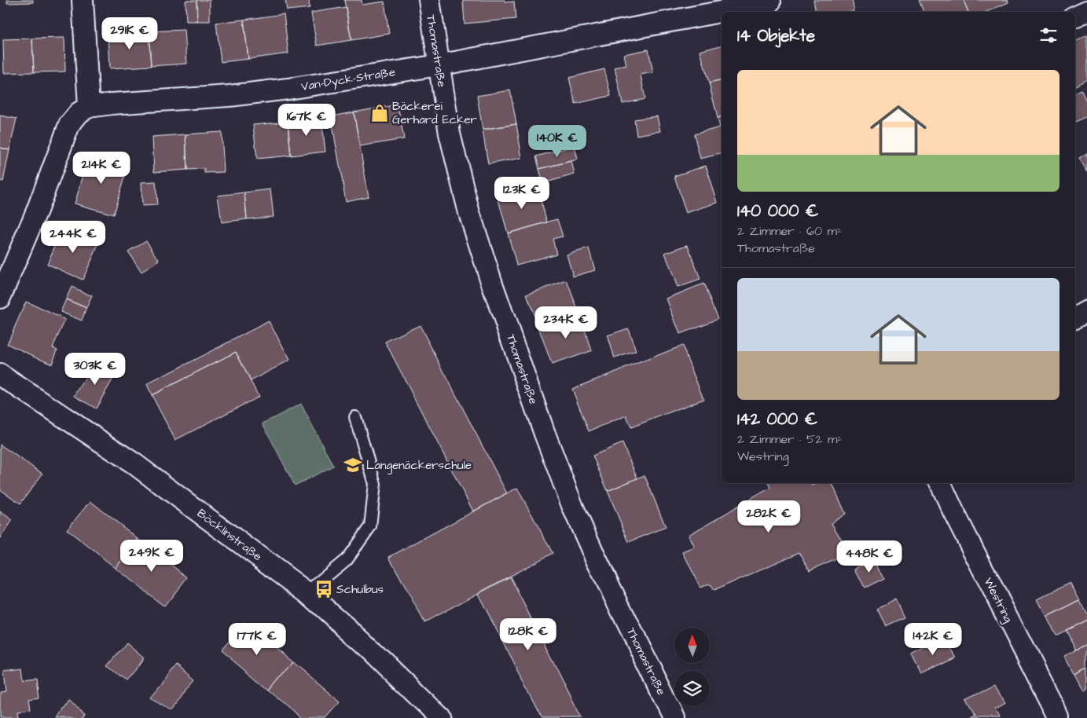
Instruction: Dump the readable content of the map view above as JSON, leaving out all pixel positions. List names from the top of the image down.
{
  "streets": {
    "street": [
      "Thomastraße",
      "Van-Dyck-Straße",
      "Böcklinstraße",
      "Westring"
    ]
  },
  "crossings": [
    ["Thomastraße", "Van-Dyck-Straße"]
  ],
  "places": {
    "shop": ["Bäckerei Gerhard Ecker"],
    "school or university": ["Langenäckerschule"],
    "bus stop": ["Schulbus"]
  },
  "north": "top",
  "page": {
    "heading": "14 Objekte",
    "price": [
      "291K €",
      "167K €",
      "140K €",
      "214K €",
      "123K €",
      "244K €",
      "234K €",
      "303K €",
      "282K €",
      "249K €",
      "448K €",
      "128K €",
      "177K €",
      "142K €"
    ],
    "list": [
      {
        "name": "140 000 €",
        "note": "2 Zimmer · 60 m² · Thomastraße"
      },
      {
        "name": "142 000 €",
        "note": "2 Zimmer · 52 m² · Westring"
      }
    ]
  }
}
